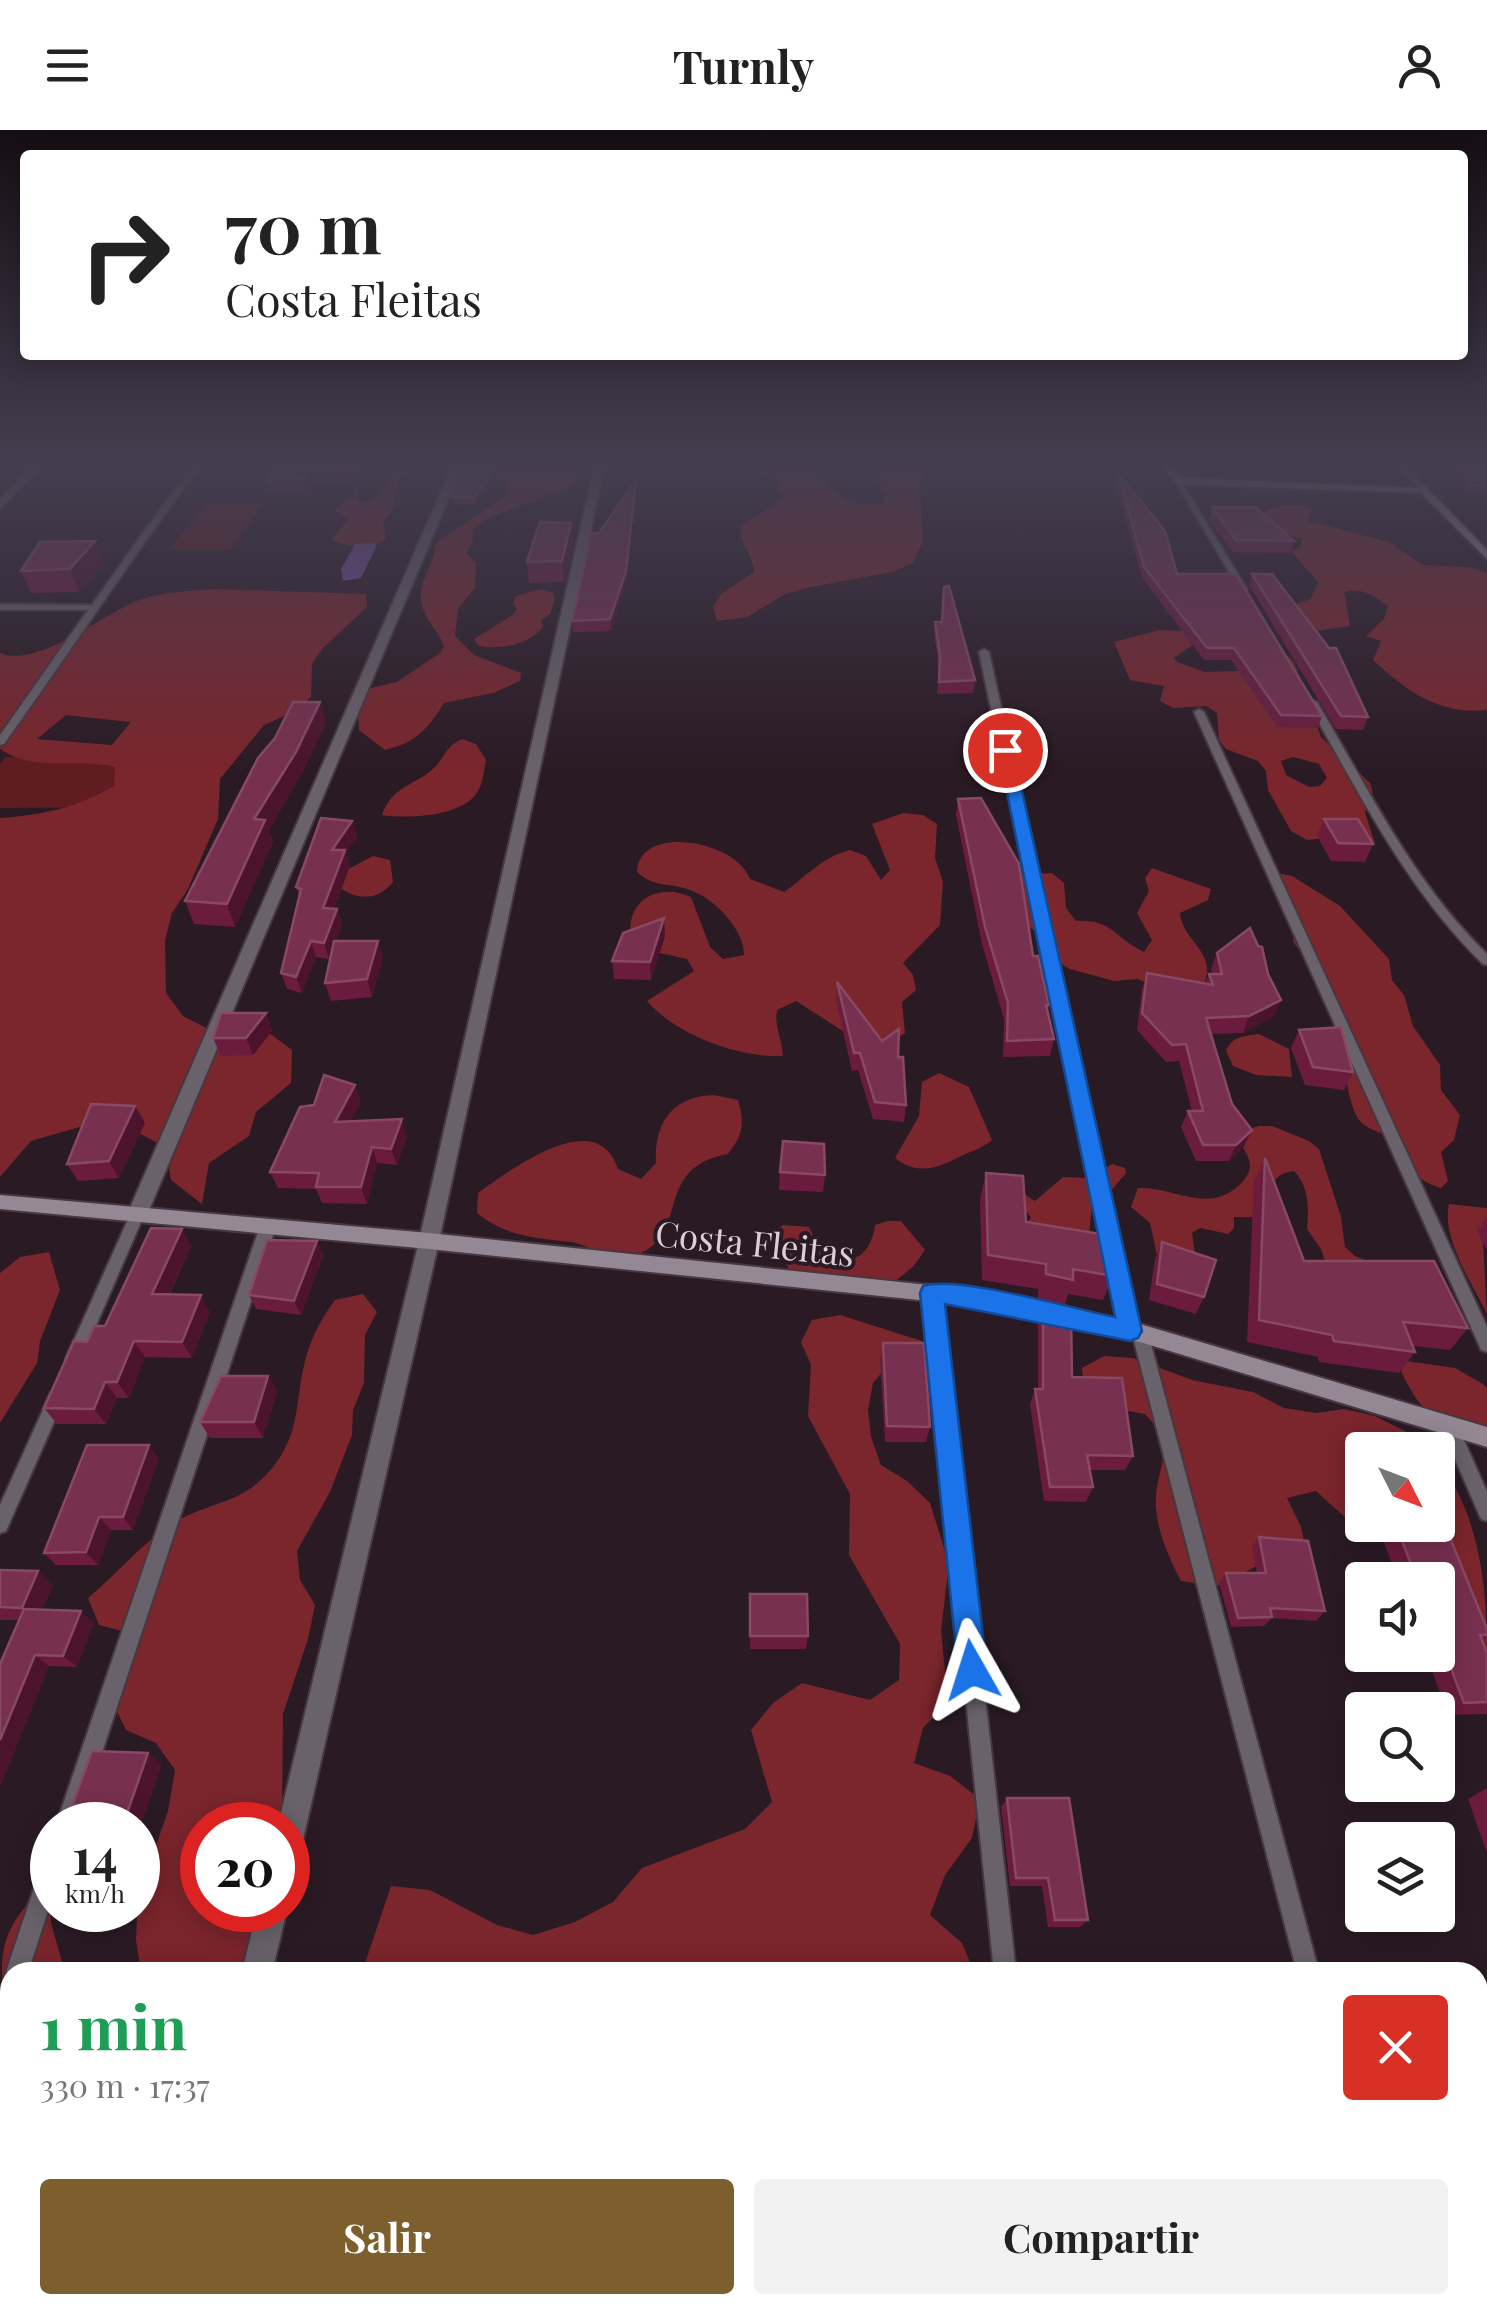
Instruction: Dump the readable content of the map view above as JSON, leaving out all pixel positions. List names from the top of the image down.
{
  "streets": {
    "main road": ["Costa Fleitas"]
  },
  "north": "bottom right",
  "page": {
    "header": "Turnly",
    "turn": ["70 m", "Costa Fleitas"],
    "speed": "14 km/h",
    "limit": "20",
    "heading": ["1 min", "330 m · 17:37"],
    "buttons": ["Salir", "Compartir"]
  }
}
